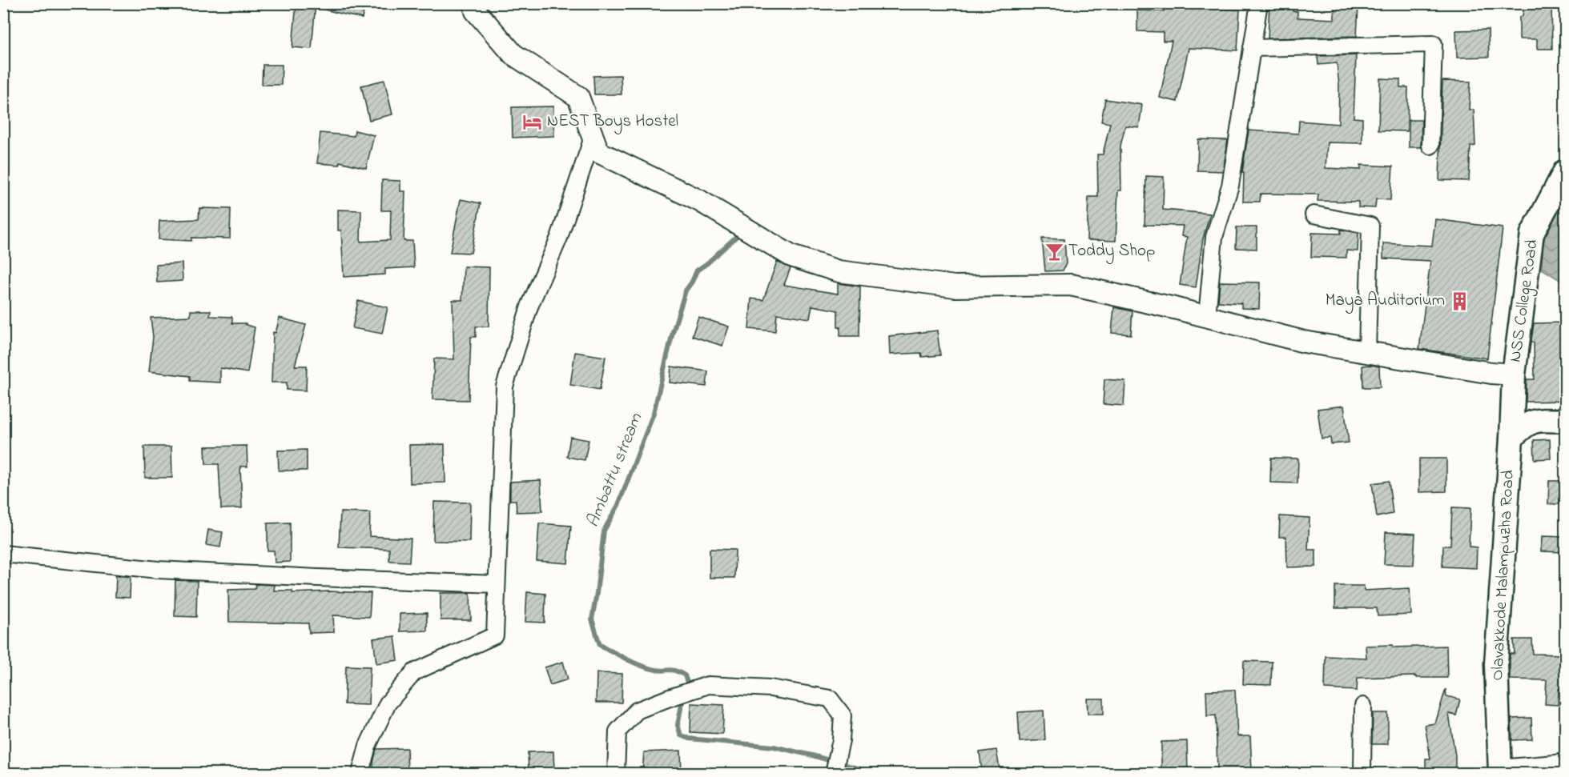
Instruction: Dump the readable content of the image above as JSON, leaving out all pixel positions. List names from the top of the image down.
{
  "streets": {
    "main road": ["NSS College Road", "Olavakkode Malampuzha Road"]
  },
  "crossings": [
    ["NSS College Road", "Olavakkode Malampuzha Road"]
  ],
  "water": ["Ambattu stream"],
  "places": {
    "hotel": ["NEST Boys Hostel"],
    "bar": ["Toddy Shop"],
    "building": ["Maya Auditorium"]
  }
}
